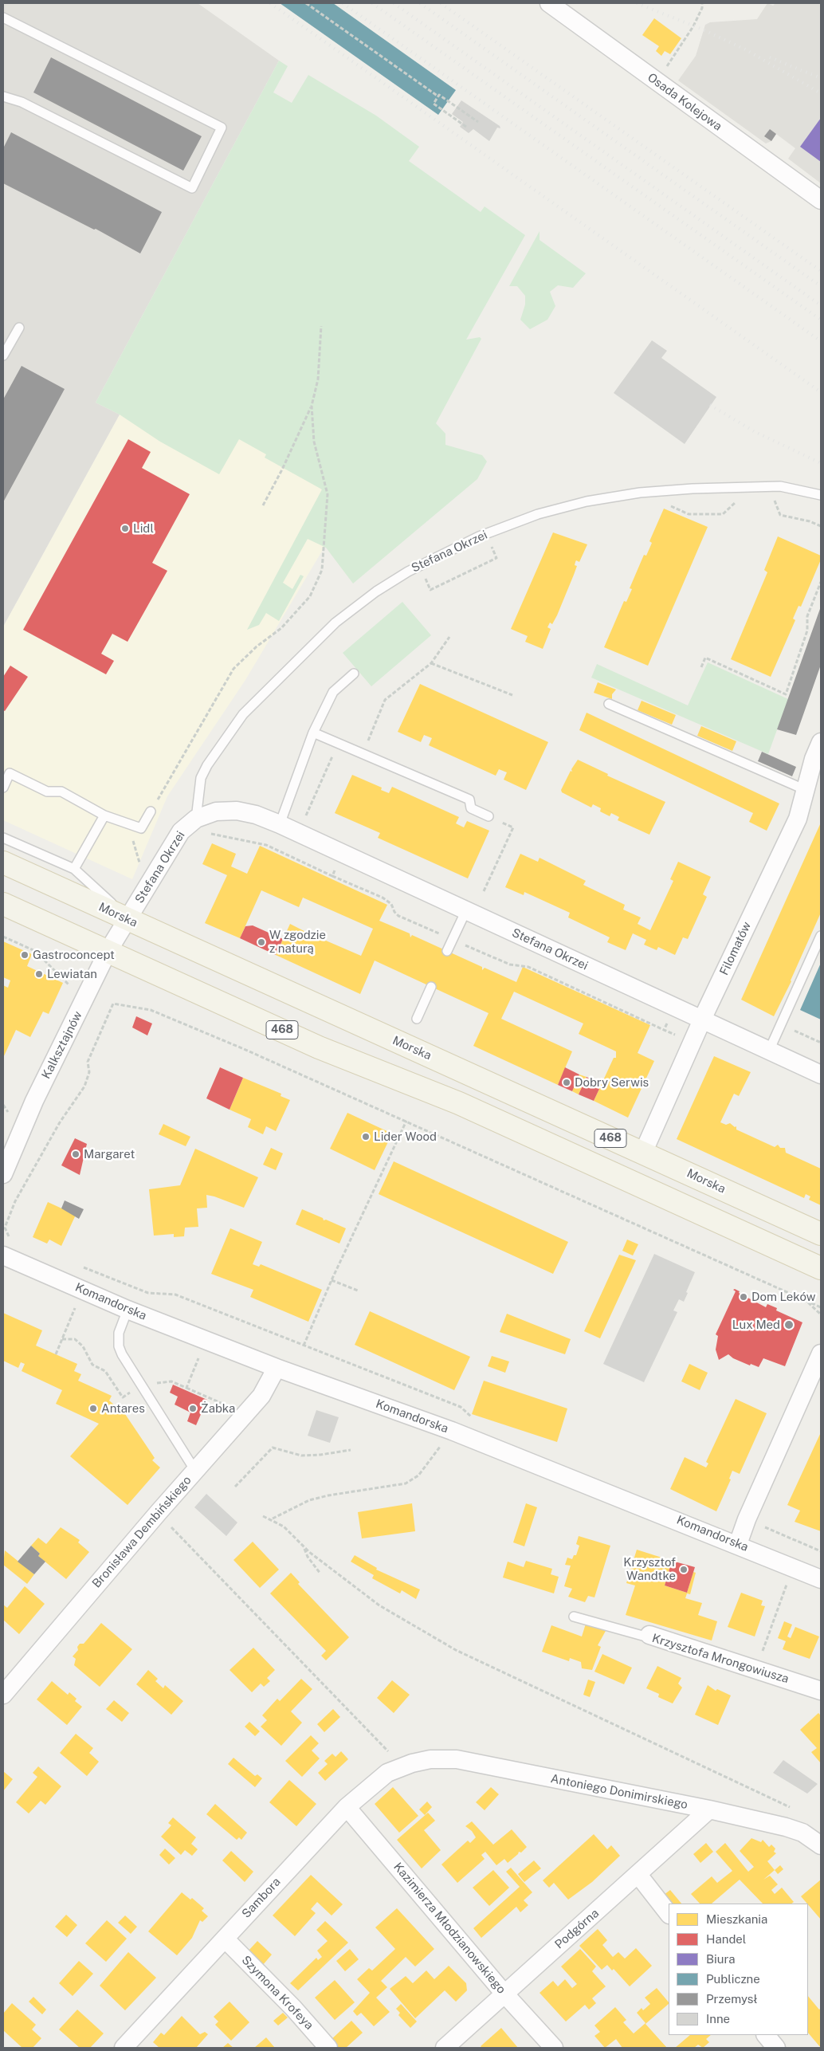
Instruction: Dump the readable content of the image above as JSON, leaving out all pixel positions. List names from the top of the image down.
{
  "streets": {
    "main road": ["Morska", "468"],
    "street": [
      "Osada Kolejowa",
      "Stefana Okrzei",
      "Filomatów",
      "Kalksztajnów",
      "Komandorska",
      "Bronisława Dembińskiego",
      "Krzysztofa Mrongowiusza",
      "Antoniego Donimirskiego",
      "Sambora",
      "Kazimierza Młodzianowskiego",
      "Podgórna",
      "Szymona Krofeya"
    ]
  },
  "crossings": [
    ["Stefana Okrzei", "Morska"],
    ["Stefana Okrzei", "Filomatów"],
    ["Stefana Okrzei", "Kalksztajnów"],
    ["Morska", "Filomatów"],
    ["Morska", "Kalksztajnów"],
    ["468", "Kalksztajnów"],
    ["Komandorska", "Bronisława Dembińskiego"],
    ["Antoniego Donimirskiego", "Sambora"],
    ["Antoniego Donimirskiego", "Podgórna"],
    ["Sambora", "Kazimierza Młodzianowskiego"],
    ["Sambora", "Szymona Krofeya"],
    ["Kazimierza Młodzianowskiego", "Podgórna"]
  ],
  "places": [
    "Lidl",
    "W zgodzie z naturą",
    "Gastroconcept",
    "Lewiatan",
    "Dobry Serwis",
    "Lider Wood",
    "Margaret",
    "Dom Leków",
    "Lux Med",
    "Antares",
    "Żabka",
    "Krzysztof Wandtke"
  ],
  "legend": [
    "Mieszkania",
    "Handel",
    "Biura",
    "Publiczne",
    "Przemysł",
    "Inne"
  ]
}
